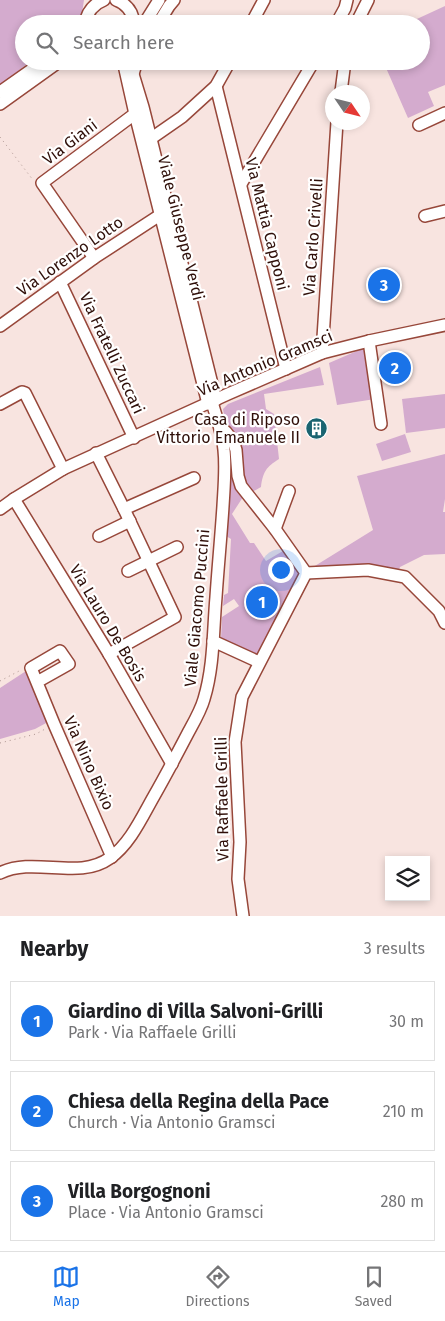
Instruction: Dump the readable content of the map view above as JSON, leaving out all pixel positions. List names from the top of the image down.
{
  "streets": {
    "street": [
      "Via Giani",
      "Via Mattia Capponi",
      "Viale Giuseppe Verdi",
      "Via Carlo Crivelli",
      "Via Lorenzo Lotto",
      "Via Fratelli Zuccari",
      "Via Antonio Gramsci",
      "Viale Giacomo Puccini",
      "Via Lauro De Bosis",
      "Via Nino Bixio",
      "Via Raffaele Grilli"
    ]
  },
  "crossings": [
    ["Via Giani", "Viale Giuseppe Verdi"],
    ["Via Giani", "Via Lorenzo Lotto"],
    ["Via Mattia Capponi", "Via Antonio Gramsci"],
    ["Viale Giuseppe Verdi", "Via Lorenzo Lotto"],
    ["Viale Giuseppe Verdi", "Via Antonio Gramsci"],
    ["Viale Giuseppe Verdi", "Viale Giacomo Puccini"],
    ["Via Carlo Crivelli", "Via Antonio Gramsci"],
    ["Via Lorenzo Lotto", "Via Fratelli Zuccari"],
    ["Via Fratelli Zuccari", "Via Antonio Gramsci"],
    ["Via Antonio Gramsci", "Viale Giacomo Puccini"],
    ["Via Antonio Gramsci", "Via Lauro De Bosis"],
    ["Viale Giacomo Puccini", "Via Lauro De Bosis"],
    ["Viale Giacomo Puccini", "Via Nino Bixio"]
  ],
  "places": {
    "building": ["Casa di Riposo Vittorio Emanuele II"]
  },
  "north": "bottom right",
  "page": {
    "search": "Search here",
    "pins": ["3", "2", "1"],
    "heading": ["Nearby", "3 results"],
    "list": [
      {
        "mark": "1",
        "name": "Giardino di Villa Salvoni-Grilli",
        "note": "Park · Via Raffaele Grilli",
        "value": "30 m"
      },
      {
        "mark": "2",
        "name": "Chiesa della Regina della Pace",
        "note": "Church · Via Antonio Gramsci",
        "value": "210 m"
      },
      {
        "mark": "3",
        "name": "Villa Borgognoni",
        "note": "Place · Via Antonio Gramsci",
        "value": "280 m"
      }
    ],
    "nav": ["Map", "Directions", "Saved"]
  }
}
